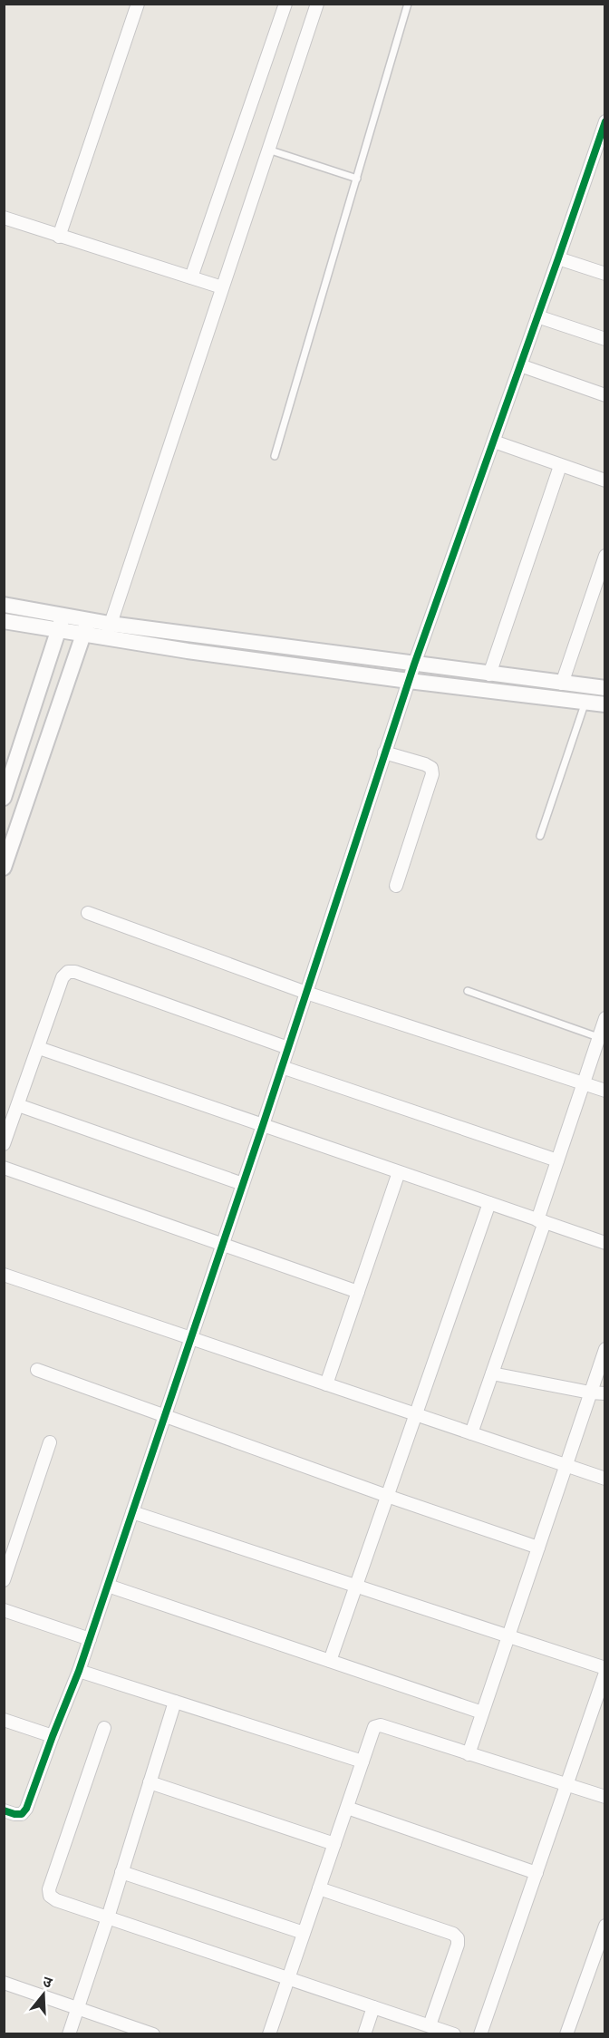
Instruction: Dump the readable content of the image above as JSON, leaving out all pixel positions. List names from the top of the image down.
{
  "north": "top"
}
